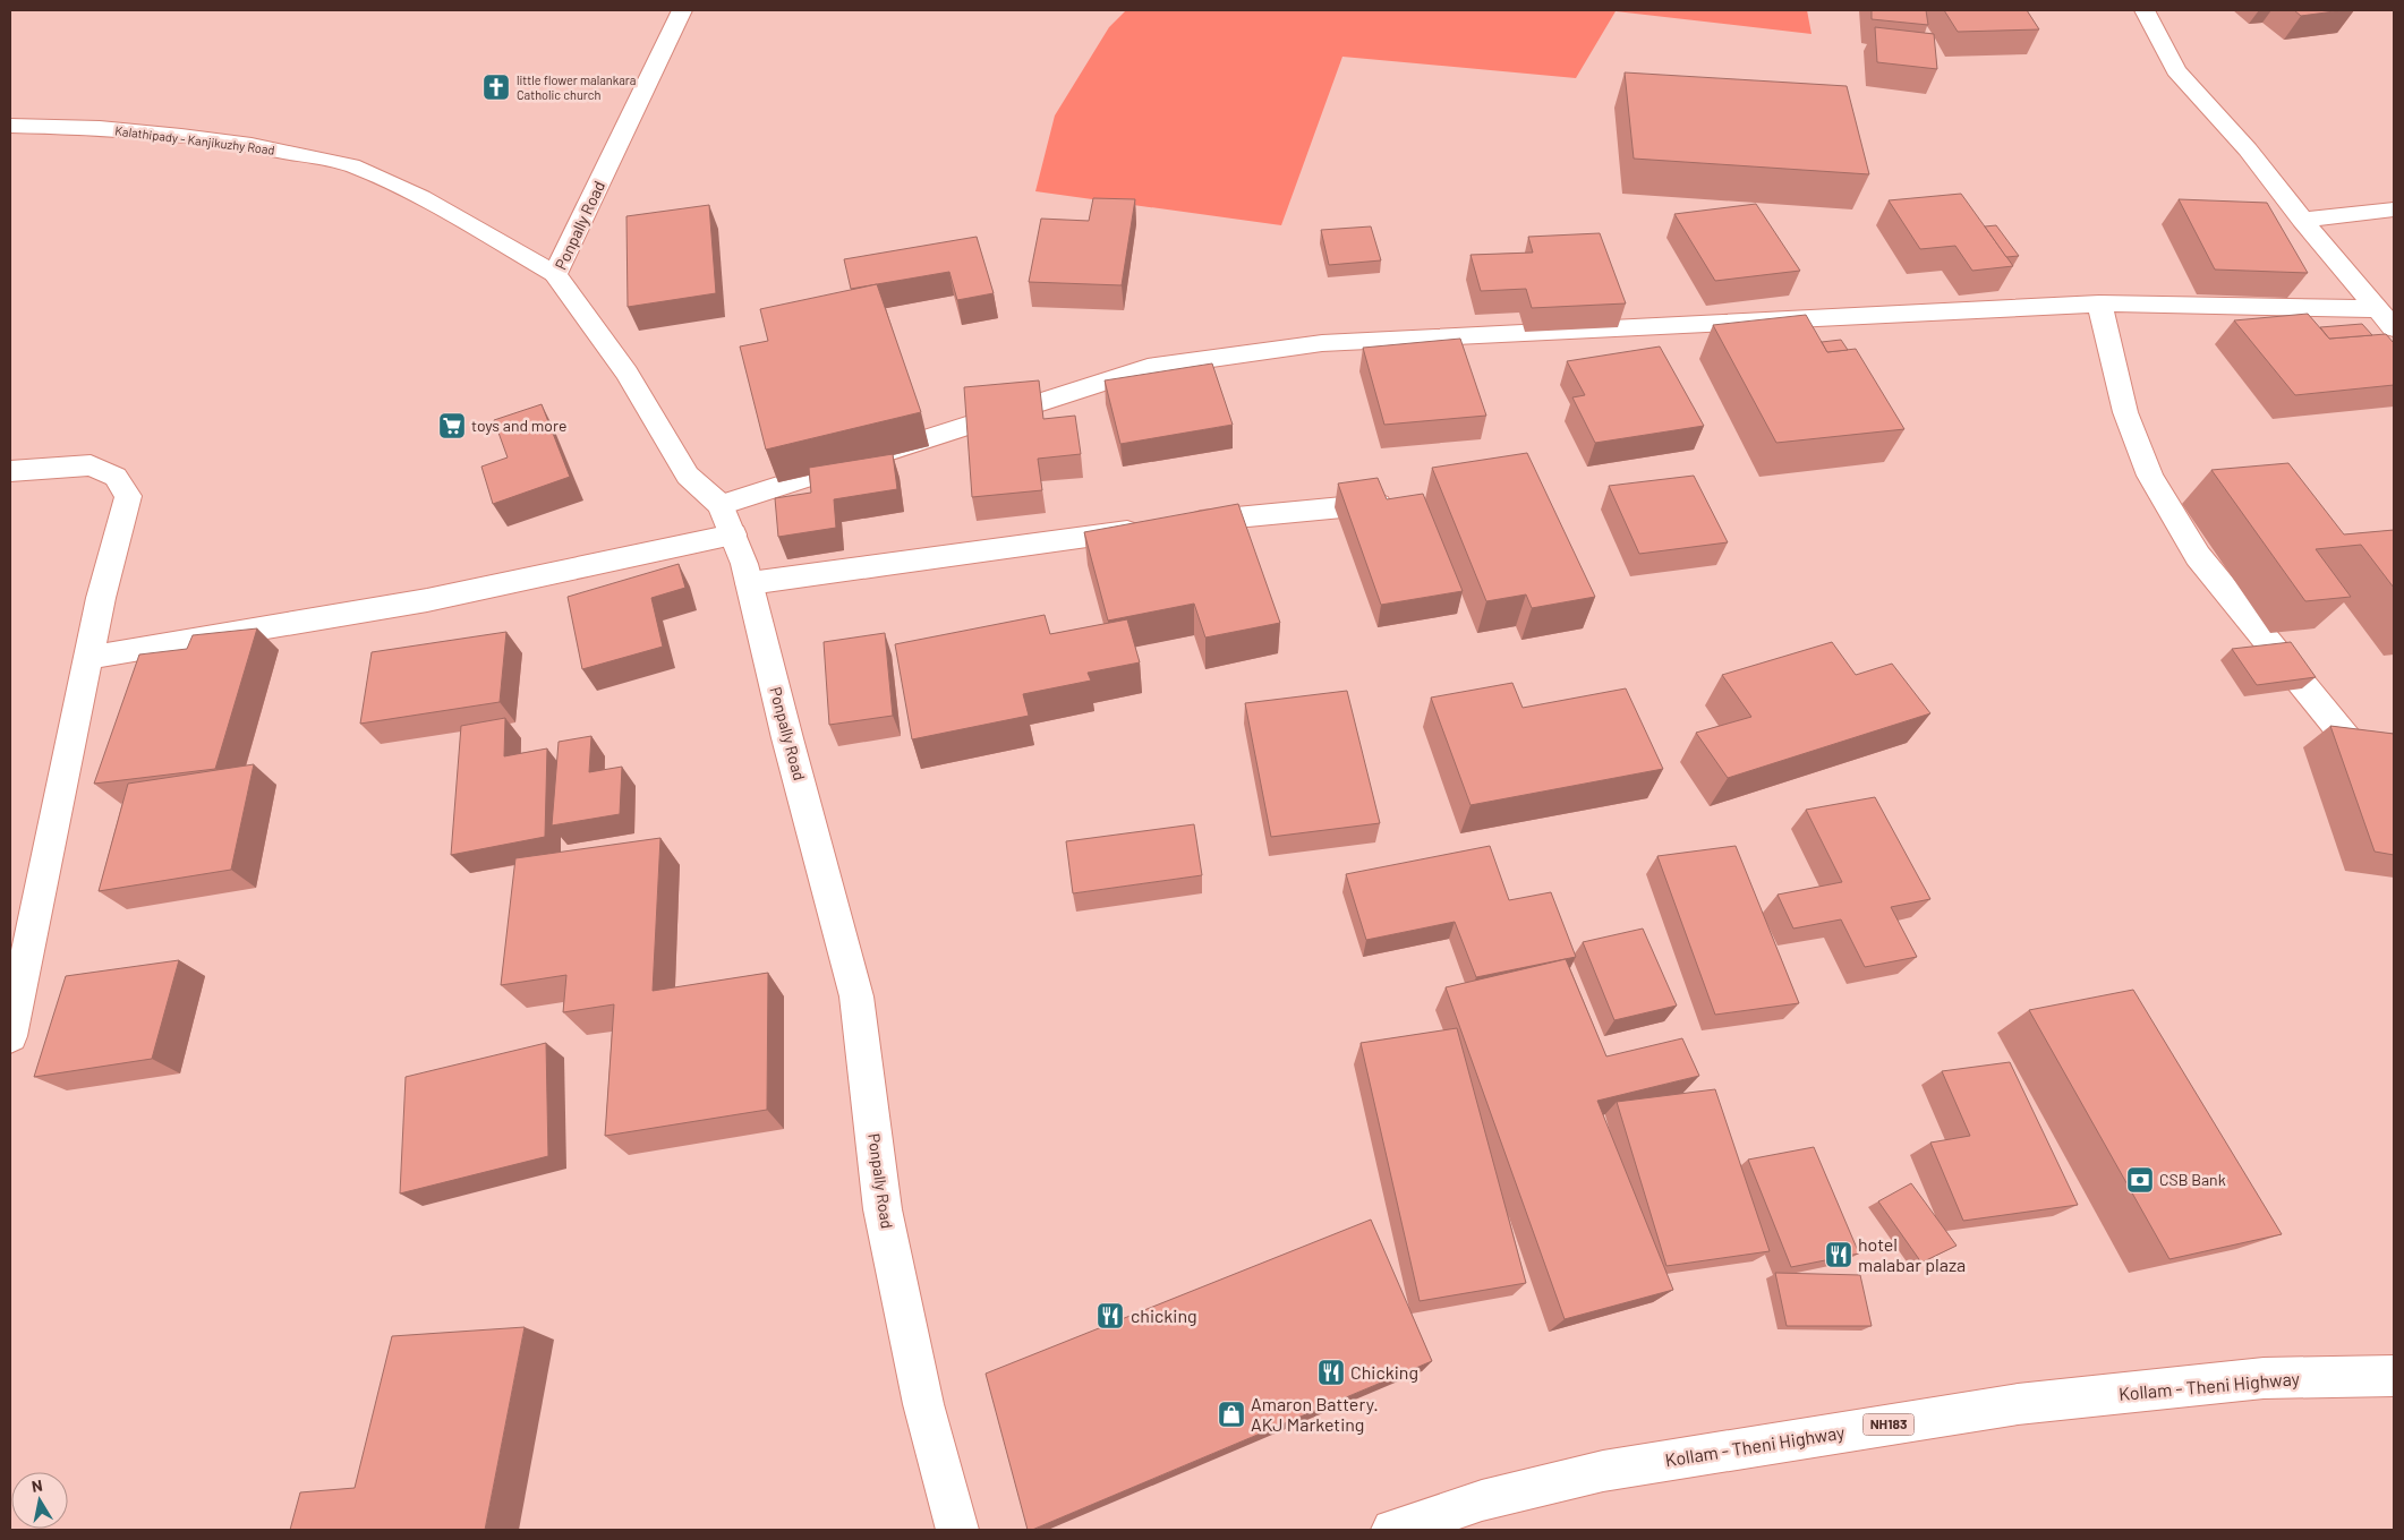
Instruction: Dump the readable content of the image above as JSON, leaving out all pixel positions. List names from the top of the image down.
{
  "streets": {
    "main road": [
      "Kalathipady - Kanjikuzhy Road",
      "Ponpally Road",
      "Kollam - Theni Highway",
      "NH183"
    ]
  },
  "crossings": [
    ["Kalathipady - Kanjikuzhy Road", "Ponpally Road"]
  ],
  "places": {
    "church": ["little flower malankara Catholic church"],
    "supermarket": ["toys and more"],
    "bank": ["CSB Bank"],
    "restaurant": ["hotel malabar plaza", "chicking", "Chicking"],
    "shop": ["Amaron Battery. AKJ Marketing"]
  },
  "north": "top"
}
